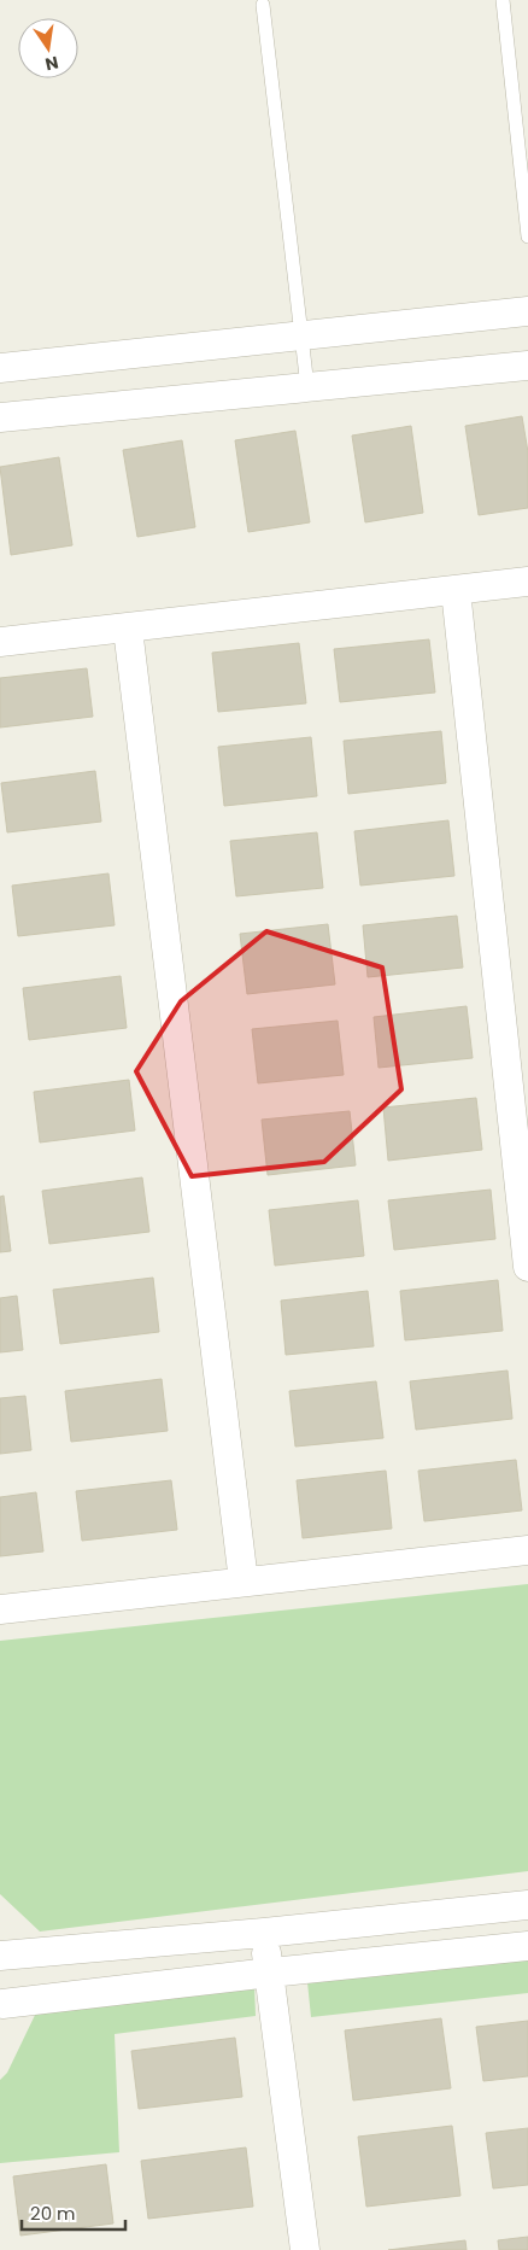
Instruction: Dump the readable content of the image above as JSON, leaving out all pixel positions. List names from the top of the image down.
{
  "scale_bar": "20 m",
  "north": "bottom"
}
